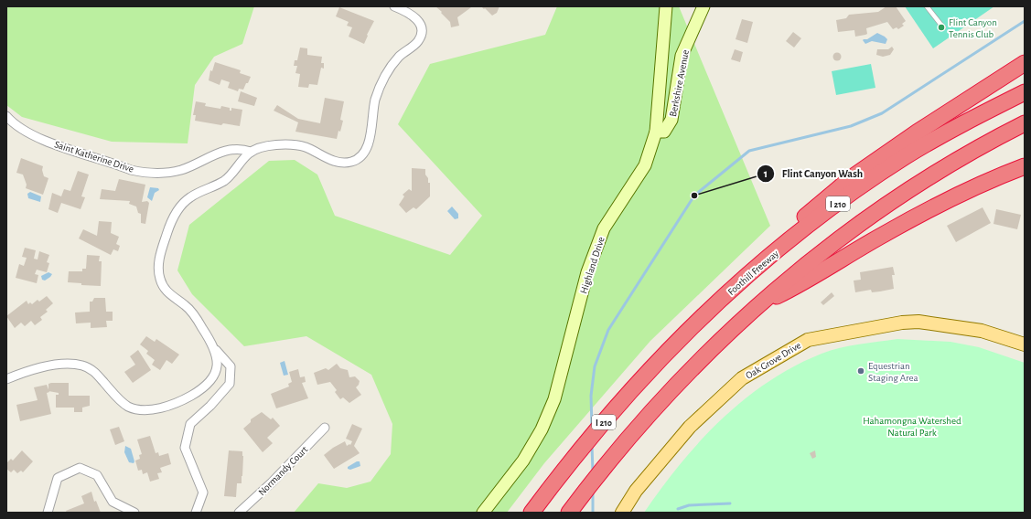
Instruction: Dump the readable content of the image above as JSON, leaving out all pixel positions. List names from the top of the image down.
{
  "streets": {
    "highway": ["I 210", "Foothill Freeway"],
    "main road": ["Oak Grove Drive"],
    "street": [
      "Berkshire Avenue",
      "Saint Katherine Drive",
      "Highland Drive",
      "Normandy Court"
    ]
  },
  "crossings": [
    ["Berkshire Avenue", "Highland Drive"]
  ],
  "parks": ["Hahamongna Watershed Natural Park"],
  "places": ["Flint Canyon Tennis Club", "Flint Canyon Wash", "Equestrian Staging Area"]
}
